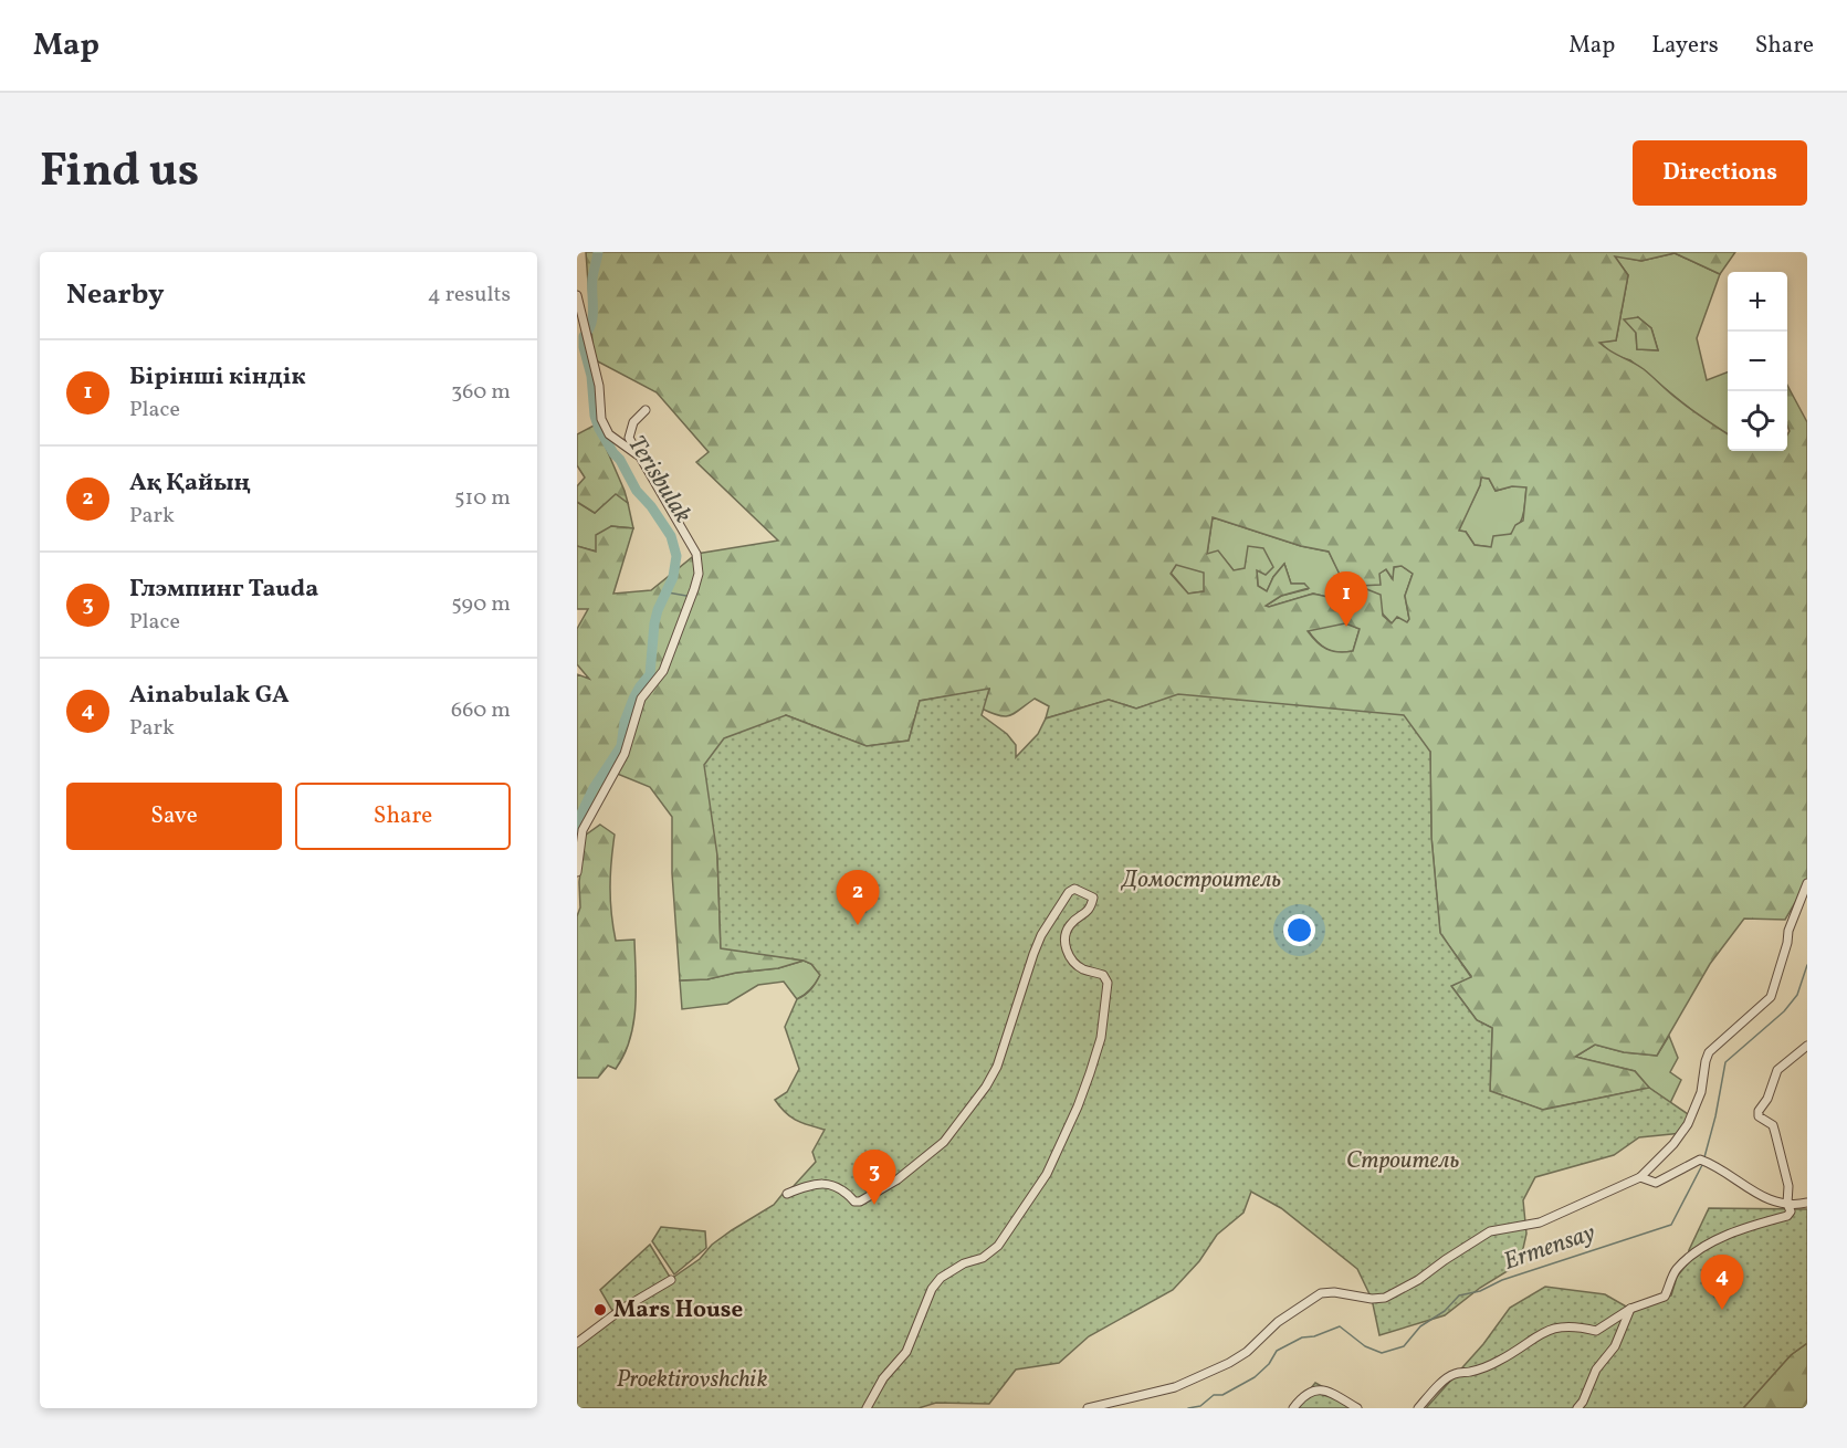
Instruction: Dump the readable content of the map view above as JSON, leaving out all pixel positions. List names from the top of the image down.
{
  "water": ["Terisbulak", "Ermensay"],
  "parks": ["Домостроитель", "Строитель", "Proektirovshchik"],
  "places": ["Mars House"],
  "page": {
    "header": "Map",
    "nav": ["Map", "Layers", "Share"],
    "title": "Find us",
    "buttons": [
      "Directions",
      ["Save", "Share"]
    ],
    "heading": ["Nearby", "4 results"],
    "map_buttons": ["+", "−"],
    "list": [
      {
        "mark": "1",
        "name": "Бірінші кіндік",
        "note": "Place",
        "value": "360 m"
      },
      {
        "mark": "2",
        "name": "Ақ Қайың",
        "note": "Park",
        "value": "510 m"
      },
      {
        "mark": "3",
        "name": "Глэмпинг Tauda",
        "note": "Place",
        "value": "590 m"
      },
      {
        "mark": "4",
        "name": "Ainabulak GA",
        "note": "Park",
        "value": "660 m"
      }
    ],
    "pins": [
      "1",
      "2",
      "3",
      "4"
    ]
  }
}
